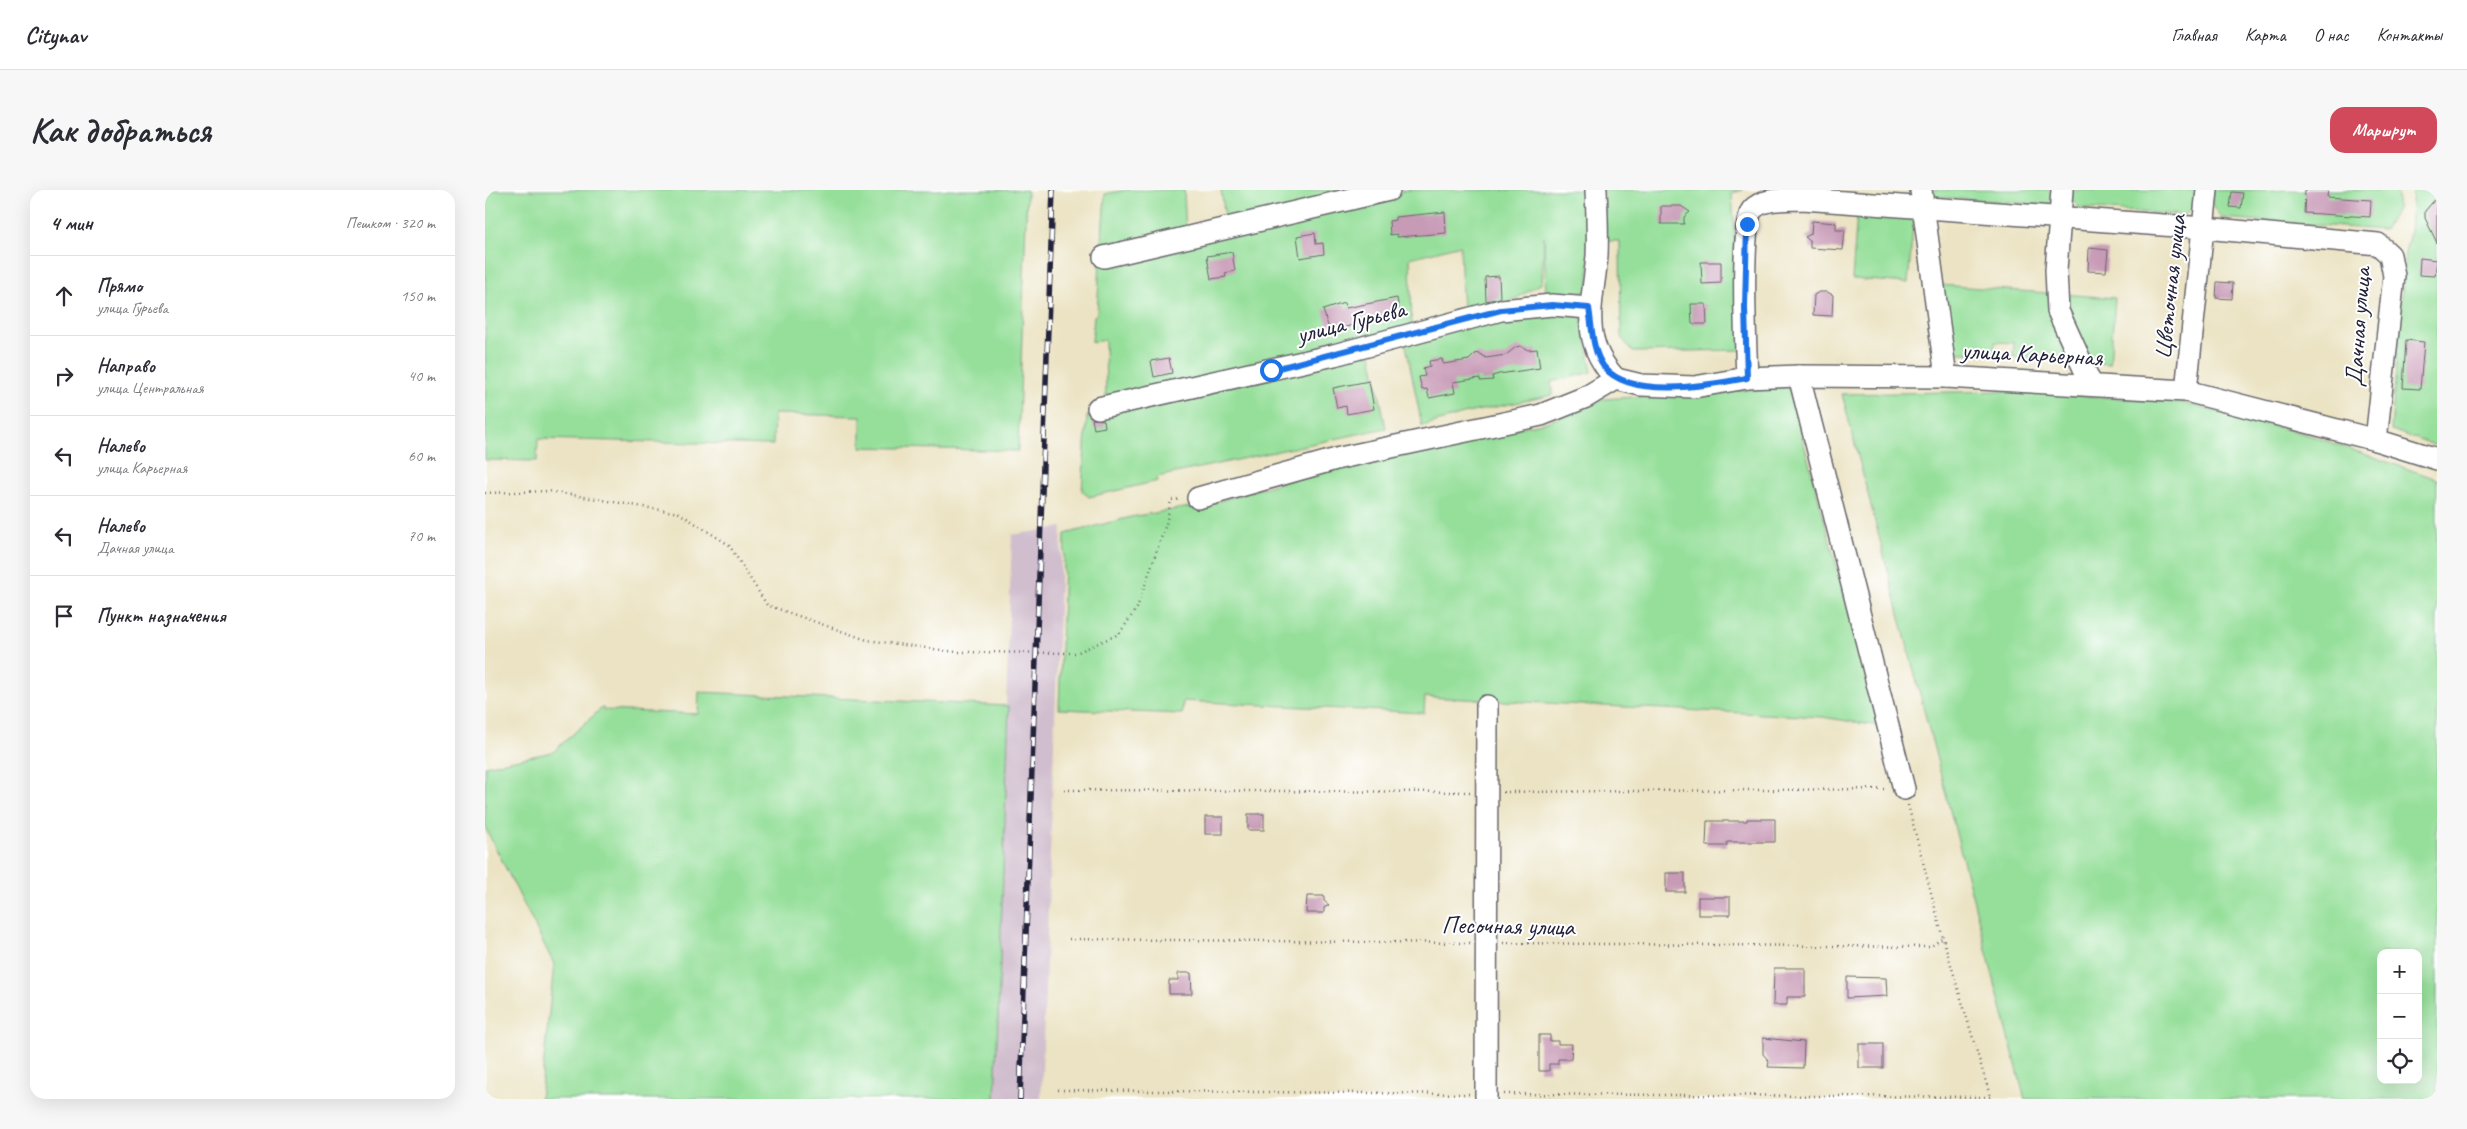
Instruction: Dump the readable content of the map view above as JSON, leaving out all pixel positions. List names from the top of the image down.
{
  "streets": {
    "street": [
      "Цветочная улица",
      "улица Гурьева",
      "Дачная улица",
      "улица Карьерная"
    ],
    "path": ["Песочная улица"]
  },
  "crossings": [
    ["Цветочная улица", "Дачная улица"],
    ["Цветочная улица", "улица Карьерная"],
    ["Дачная улица", "улица Карьерная"]
  ],
  "page": {
    "header": "Citynav",
    "nav": [
      "Главная",
      "Карта",
      "О нас",
      "Контакты"
    ],
    "buttons": "Маршрут",
    "title": "Как добраться",
    "heading": ["4 мин", "Пешком · 320 m"],
    "list": [
      ["Прямо", "улица Гурьева", "150 m"],
      ["Направо", "улица Центральная", "40 m"],
      ["Налево", "улица Карьерная", "60 m"],
      ["Налево", "Дачная улица", "70 m"],
      "Пункт назначения"
    ],
    "map_buttons": ["+", "−"]
  }
}
